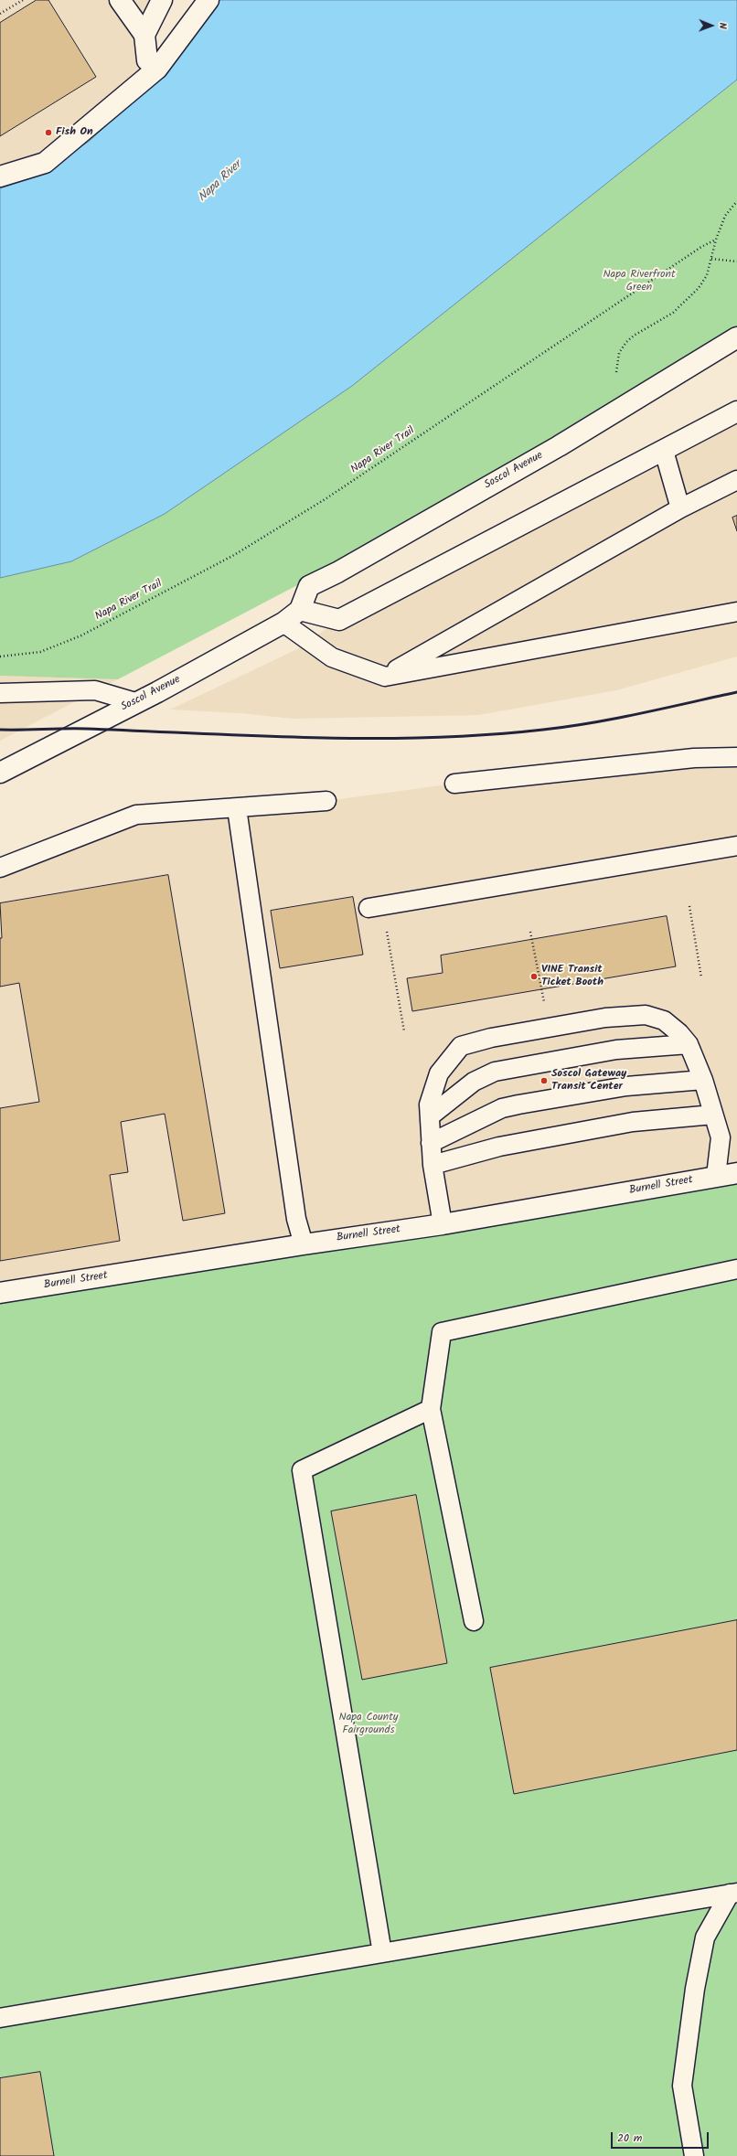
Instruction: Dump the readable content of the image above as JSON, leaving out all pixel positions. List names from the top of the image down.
{
  "streets": {
    "main road": ["Soscol Avenue", "Burnell Street"],
    "path": ["Napa River Trail"]
  },
  "water": ["Napa River"],
  "parks": ["Napa Riverfront Green", "Napa County Fairgrounds"],
  "places": ["Fish On", "VINE Transit Ticket Booth", "Soscol Gateway Transit Center"],
  "scale_bar": "20 m",
  "north": "right"
}
